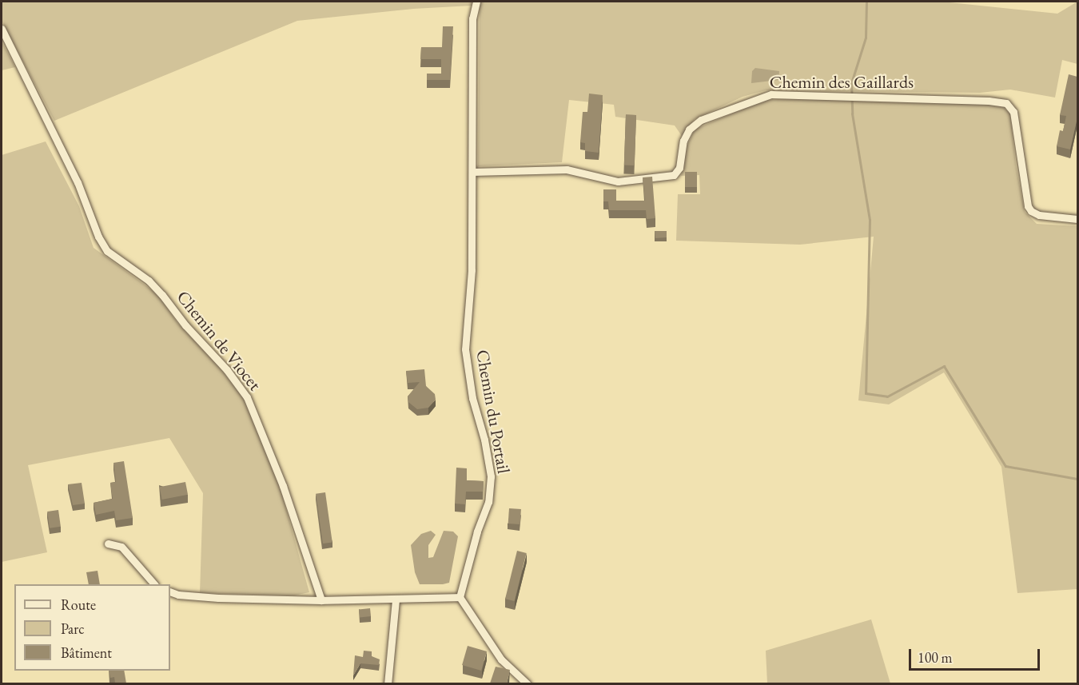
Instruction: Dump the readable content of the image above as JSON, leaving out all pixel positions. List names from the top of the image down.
{
  "streets": {
    "street": ["Chemin des Gaillards", "Chemin de Viocet", "Chemin du Portail"]
  },
  "crossings": [
    ["Chemin des Gaillards", "Chemin du Portail"]
  ],
  "legend": ["Route", "Parc", "Bâtiment"],
  "scale_bar": "100 m"
}
